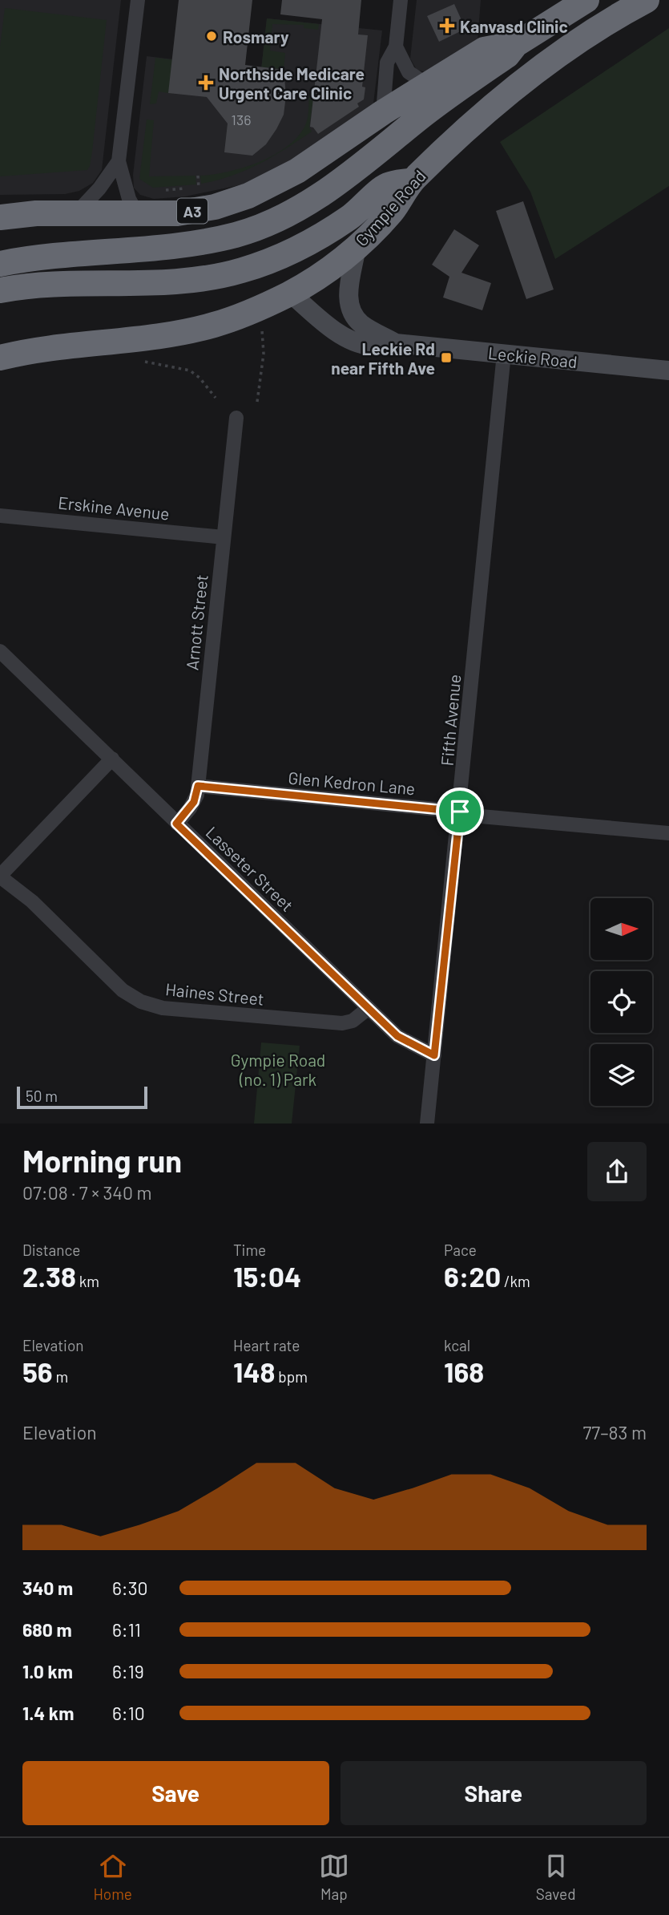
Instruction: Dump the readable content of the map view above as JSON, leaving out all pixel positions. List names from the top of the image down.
{
  "streets": {
    "highway": ["Gympie Road", "A3"],
    "street": [
      "Leckie Road",
      "Erskine Avenue",
      "Arnott Street",
      "Fifth Avenue",
      "Glen Kedron Lane",
      "Lasseter Street",
      "Haines Street"
    ]
  },
  "crossings": [
    ["Gympie Road", "Leckie Road"],
    ["Leckie Road", "Fifth Avenue"],
    ["Erskine Avenue", "Arnott Street"],
    ["Arnott Street", "Glen Kedron Lane"],
    ["Arnott Street", "Lasseter Street"],
    ["Fifth Avenue", "Glen Kedron Lane"],
    ["Fifth Avenue", "Lasseter Street"],
    ["Lasseter Street", "Haines Street"]
  ],
  "parks": ["Gympie Road (no. 1) Park"],
  "places": {
    "health": ["Kanvasd Clinic", "Northside Medicare Urgent Care Clinic"],
    "other": ["Rosmary"],
    "transit": ["Leckie Rd near Fifth Ave"]
  },
  "house_numbers": ["136"],
  "scale_bar": "50 m",
  "north": "right",
  "page": {
    "scale": "50 m",
    "heading": ["Morning run", "07:08 · 7 × 340 m"],
    "stats": [
      ["Distance", "2.38 km"],
      ["Time", "15:04"],
      ["Pace", "6:20 /km"],
      ["Elevation", "56 m"],
      ["Heart rate", "148 bpm"],
      ["kcal", "168"]
    ],
    "chart": ["Elevation", "77–83 m"],
    "list": [
      {
        "name": "340 m",
        "note": "6:30"
      },
      {
        "name": "680 m",
        "note": "6:11"
      },
      {
        "name": "1.0 km",
        "note": "6:19"
      },
      {
        "name": "1.4 km",
        "note": "6:10"
      }
    ],
    "buttons": ["Save", "Share"],
    "tabs": ["Home", "Map", "Saved"]
  }
}
